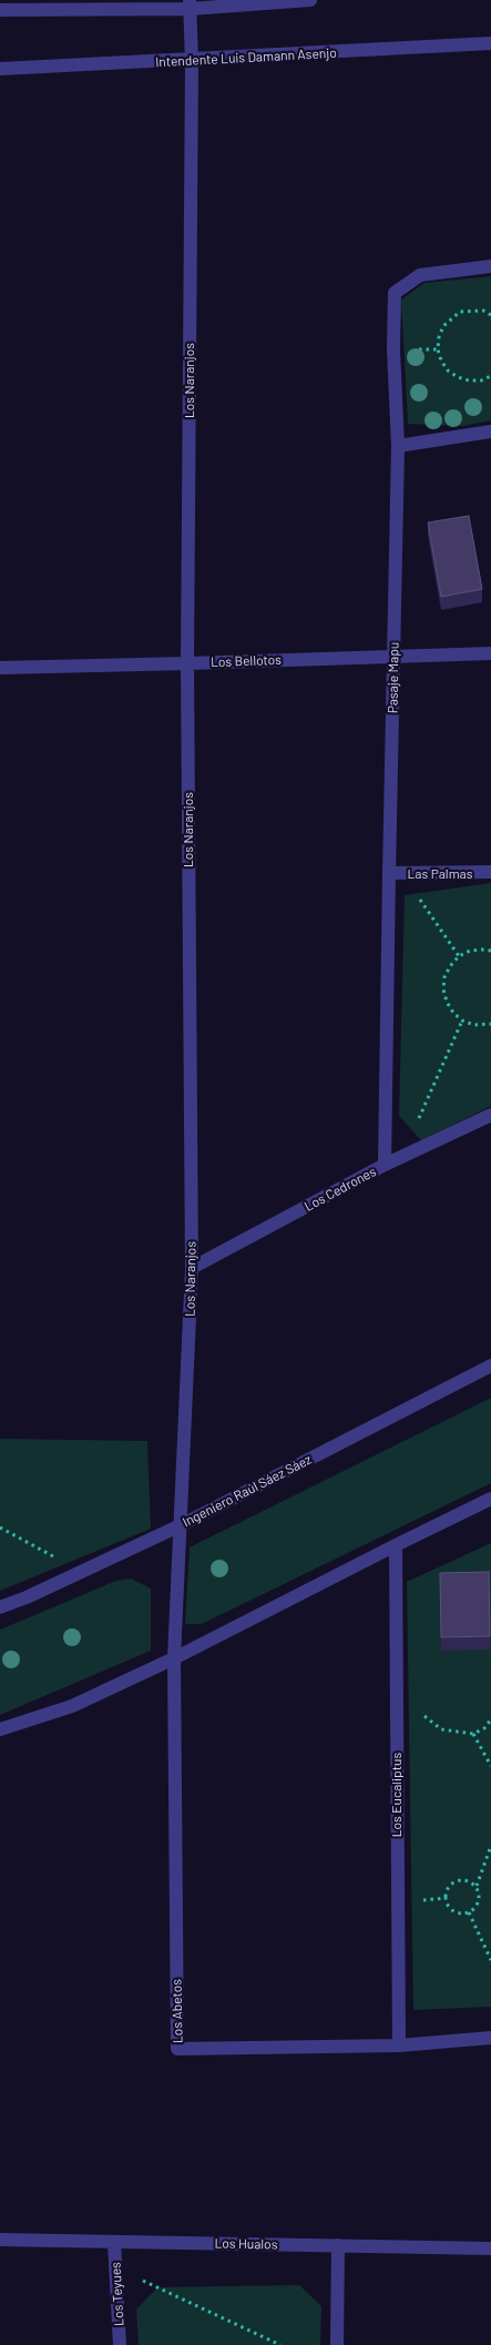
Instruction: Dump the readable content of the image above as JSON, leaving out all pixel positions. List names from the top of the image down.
{
  "streets": {
    "street": [
      "Intendente Luis Damann Asenjo",
      "Los Naranjos",
      "Los Bellotos",
      "Pasaje Mapu",
      "Las Palmas",
      "Los Cedrones",
      "Ingeniero Raúl Sáez Sáez",
      "Los Eucaliptus",
      "Los Abetos",
      "Los Hualos",
      "Los Teyues"
    ]
  },
  "crossings": [
    ["Intendente Luis Damann Asenjo", "Los Naranjos"],
    ["Los Naranjos", "Los Bellotos"],
    ["Los Naranjos", "Los Cedrones"],
    ["Los Naranjos", "Ingeniero Raúl Sáez Sáez"],
    ["Los Naranjos", "Los Abetos"],
    ["Los Bellotos", "Pasaje Mapu"],
    ["Pasaje Mapu", "Las Palmas"],
    ["Pasaje Mapu", "Los Cedrones"],
    ["Los Eucaliptus", "Los Abetos"],
    ["Los Hualos", "Los Teyues"]
  ]
}
